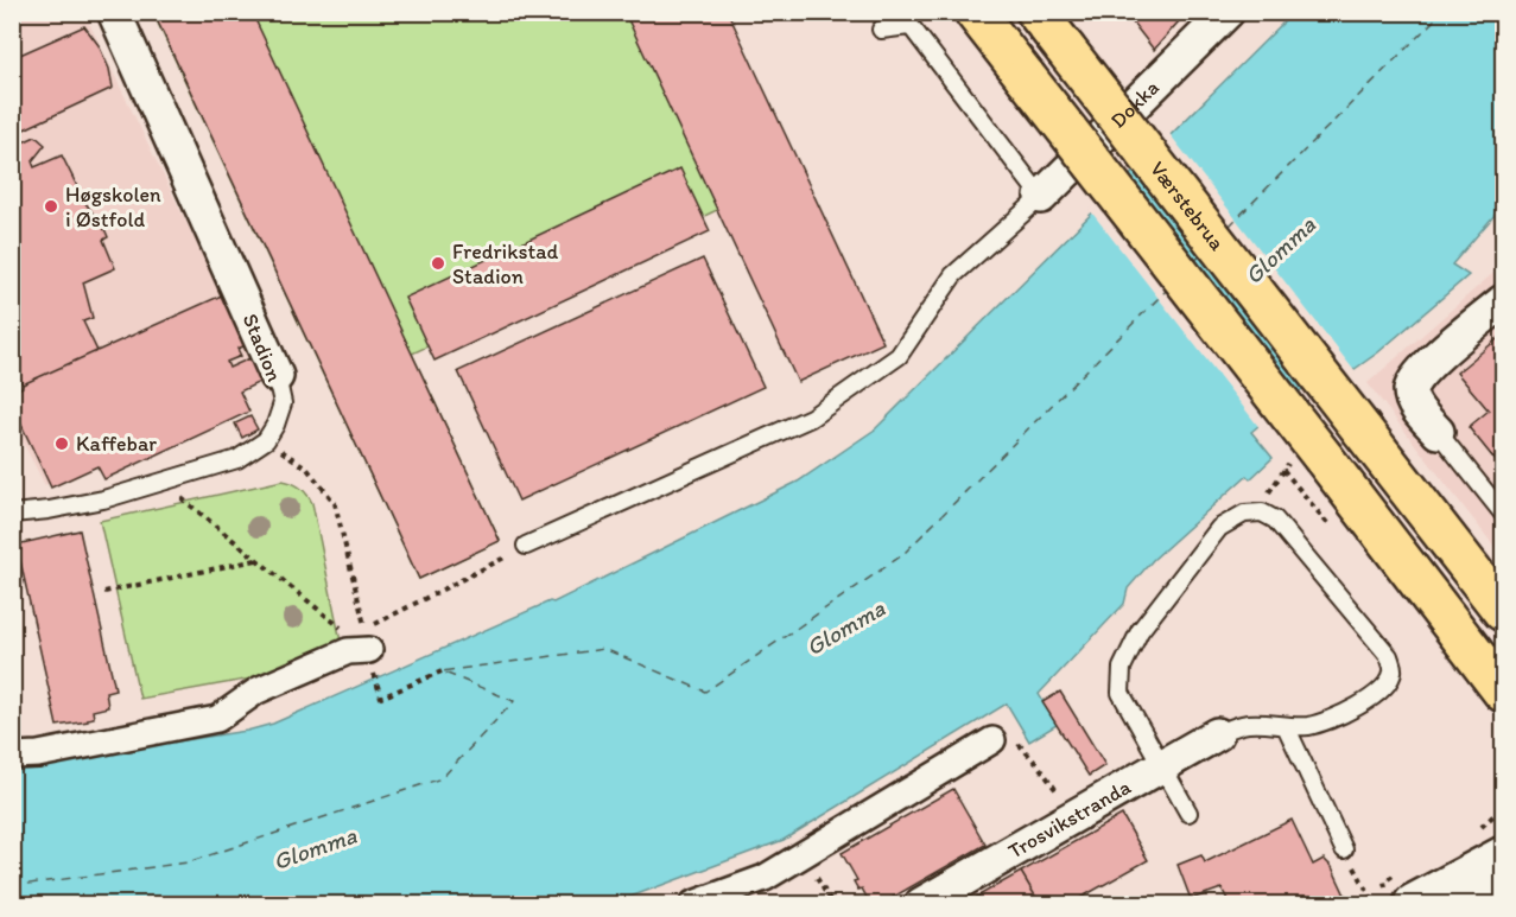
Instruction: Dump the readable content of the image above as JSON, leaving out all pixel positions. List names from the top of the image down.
{
  "streets": {
    "main road": ["Værstebrua"],
    "street": ["Dokka", "Stadion", "Trosvikstranda"]
  },
  "water": ["Glomma"],
  "places": ["Høgskolen i Østfold", "Fredrikstad Stadion", "Kaffebar"]
}
